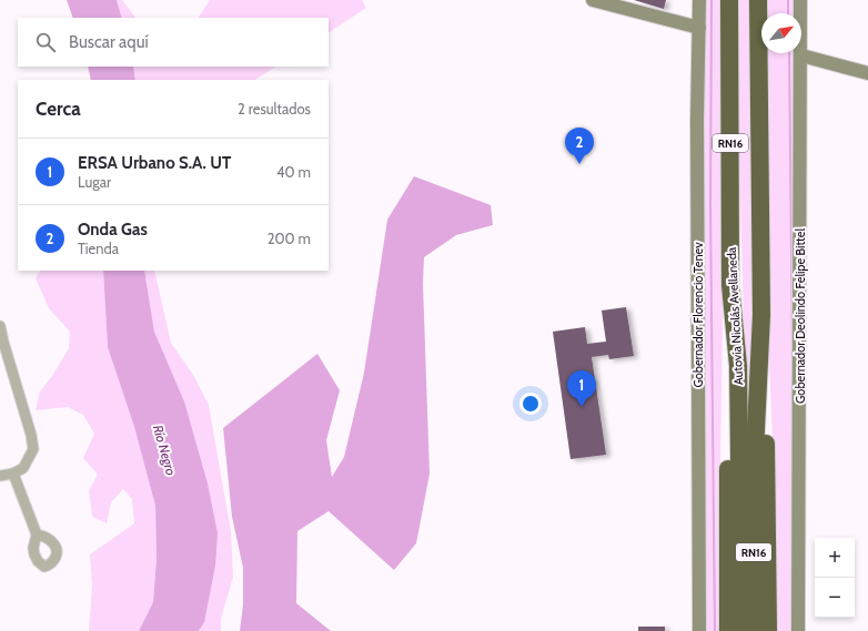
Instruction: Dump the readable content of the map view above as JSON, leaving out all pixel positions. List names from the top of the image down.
{
  "streets": {
    "highway": ["RN16", "Autovía Nicolás Avellaneda"],
    "street": ["Gobernador Florencio Tenev", "Gobernador Deolindo Felipe Bittel"]
  },
  "water": ["Río Negro"],
  "north": "top right",
  "page": {
    "search": "Buscar aquí",
    "heading": ["Cerca", "2 resultados"],
    "pins": ["2", "1"],
    "list": [
      {
        "mark": "1",
        "name": "ERSA Urbano S.A. UT",
        "note": "Lugar",
        "value": "40 m"
      },
      {
        "mark": "2",
        "name": "Onda Gas",
        "note": "Tienda",
        "value": "200 m"
      }
    ],
    "map_buttons": ["+", "−"]
  }
}
